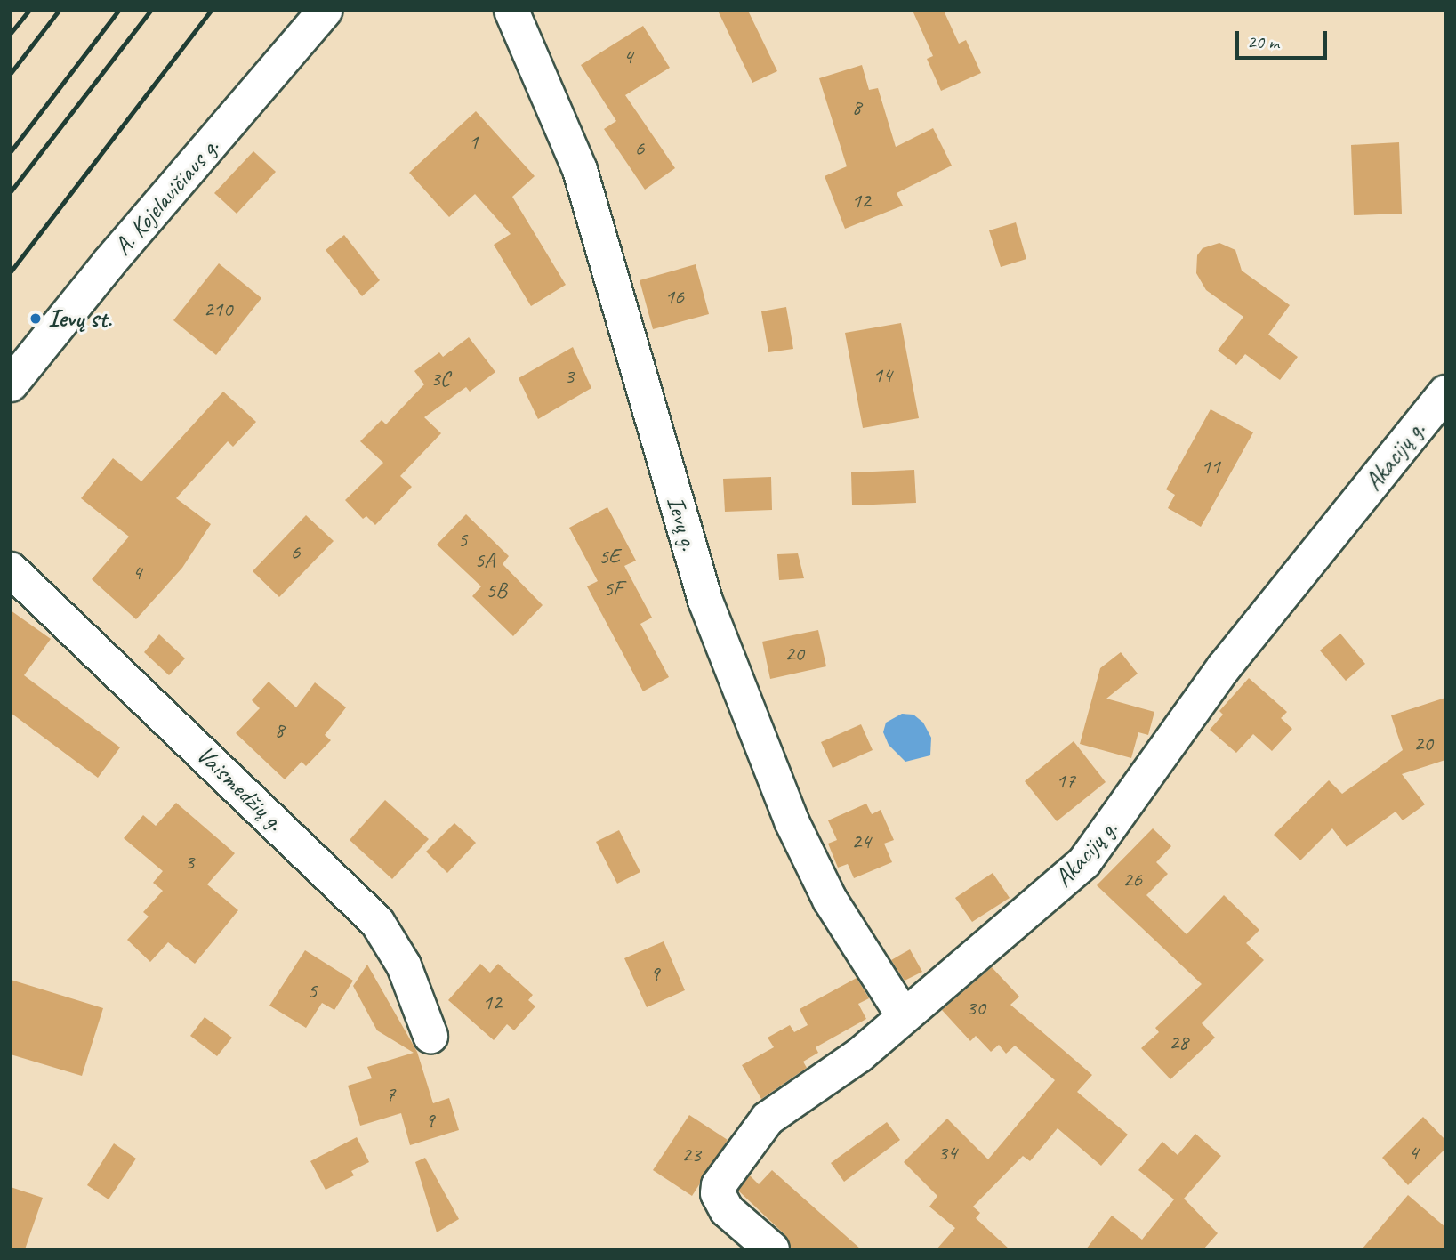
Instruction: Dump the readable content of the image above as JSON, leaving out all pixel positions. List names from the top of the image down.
{
  "streets": {
    "street": [
      "A. Kojelavičiaus g.",
      "Akacijų g.",
      "Ievų g.",
      "Vaismedžių g."
    ]
  },
  "crossings": [
    ["Akacijų g.", "Ievų g."]
  ],
  "places": ["Ievų st."],
  "house_numbers": [
    "4",
    "8",
    "1",
    "6",
    "12",
    "16",
    "210",
    "14",
    "3",
    "3C",
    "11",
    "5",
    "6",
    "5E",
    "5A",
    "4",
    "5F",
    "5B",
    "20",
    "8",
    "20",
    "17",
    "24",
    "3",
    "26",
    "9",
    "5",
    "12",
    "30",
    "28",
    "7",
    "9",
    "34",
    "4",
    "23"
  ],
  "scale_bar": "20 m"
}
